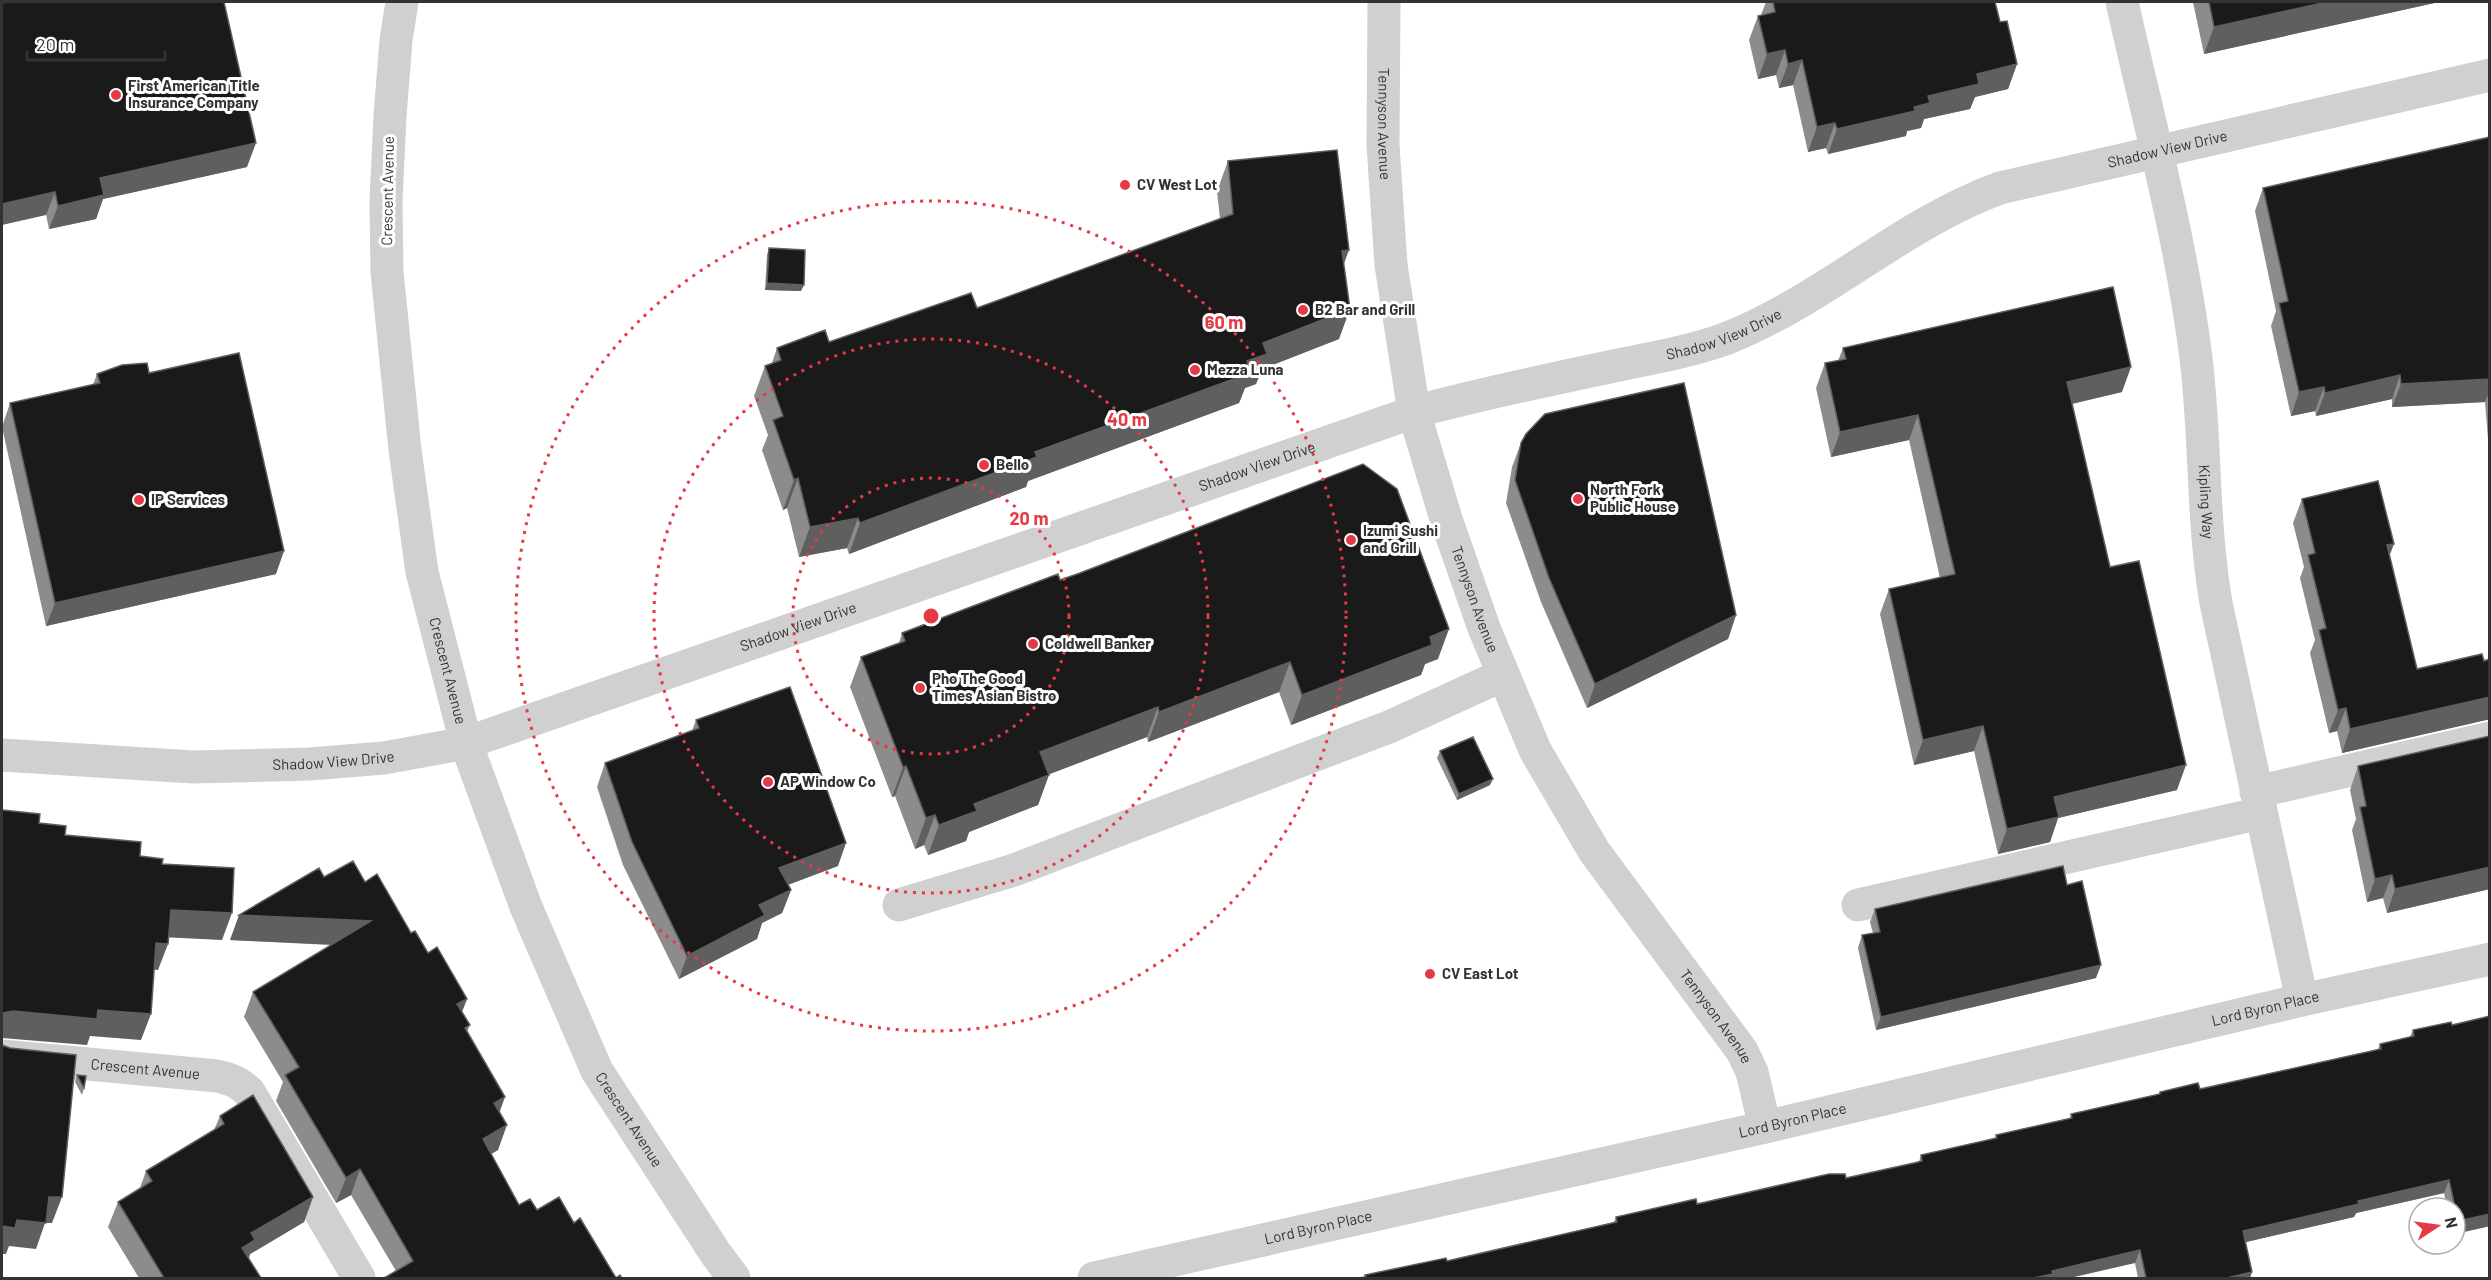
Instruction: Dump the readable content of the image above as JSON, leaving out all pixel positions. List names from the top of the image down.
{
  "streets": {
    "street": [
      "Tennyson Avenue",
      "Shadow View Drive",
      "Crescent Avenue",
      "Kipling Way",
      "Lord Byron Place"
    ]
  },
  "crossings": [
    ["Tennyson Avenue", "Shadow View Drive"],
    ["Tennyson Avenue", "Lord Byron Place"],
    ["Shadow View Drive", "Crescent Avenue"],
    ["Shadow View Drive", "Kipling Way"],
    ["Kipling Way", "Lord Byron Place"]
  ],
  "places": [
    "First American Title Insurance Company",
    "CV West Lot",
    "B2 Bar and Grill",
    "Mezza Luna",
    "Bello",
    "North Fork Public House",
    "IP Services",
    "Izumi Sushi and Grill",
    "Coldwell Banker",
    "Pho The Good Times Asian Bistro",
    "AP Window Co",
    "CV East Lot"
  ],
  "scale_bar": "20 m",
  "north": "right",
  "rings": ["60 m", "40 m", "20 m"]
}
